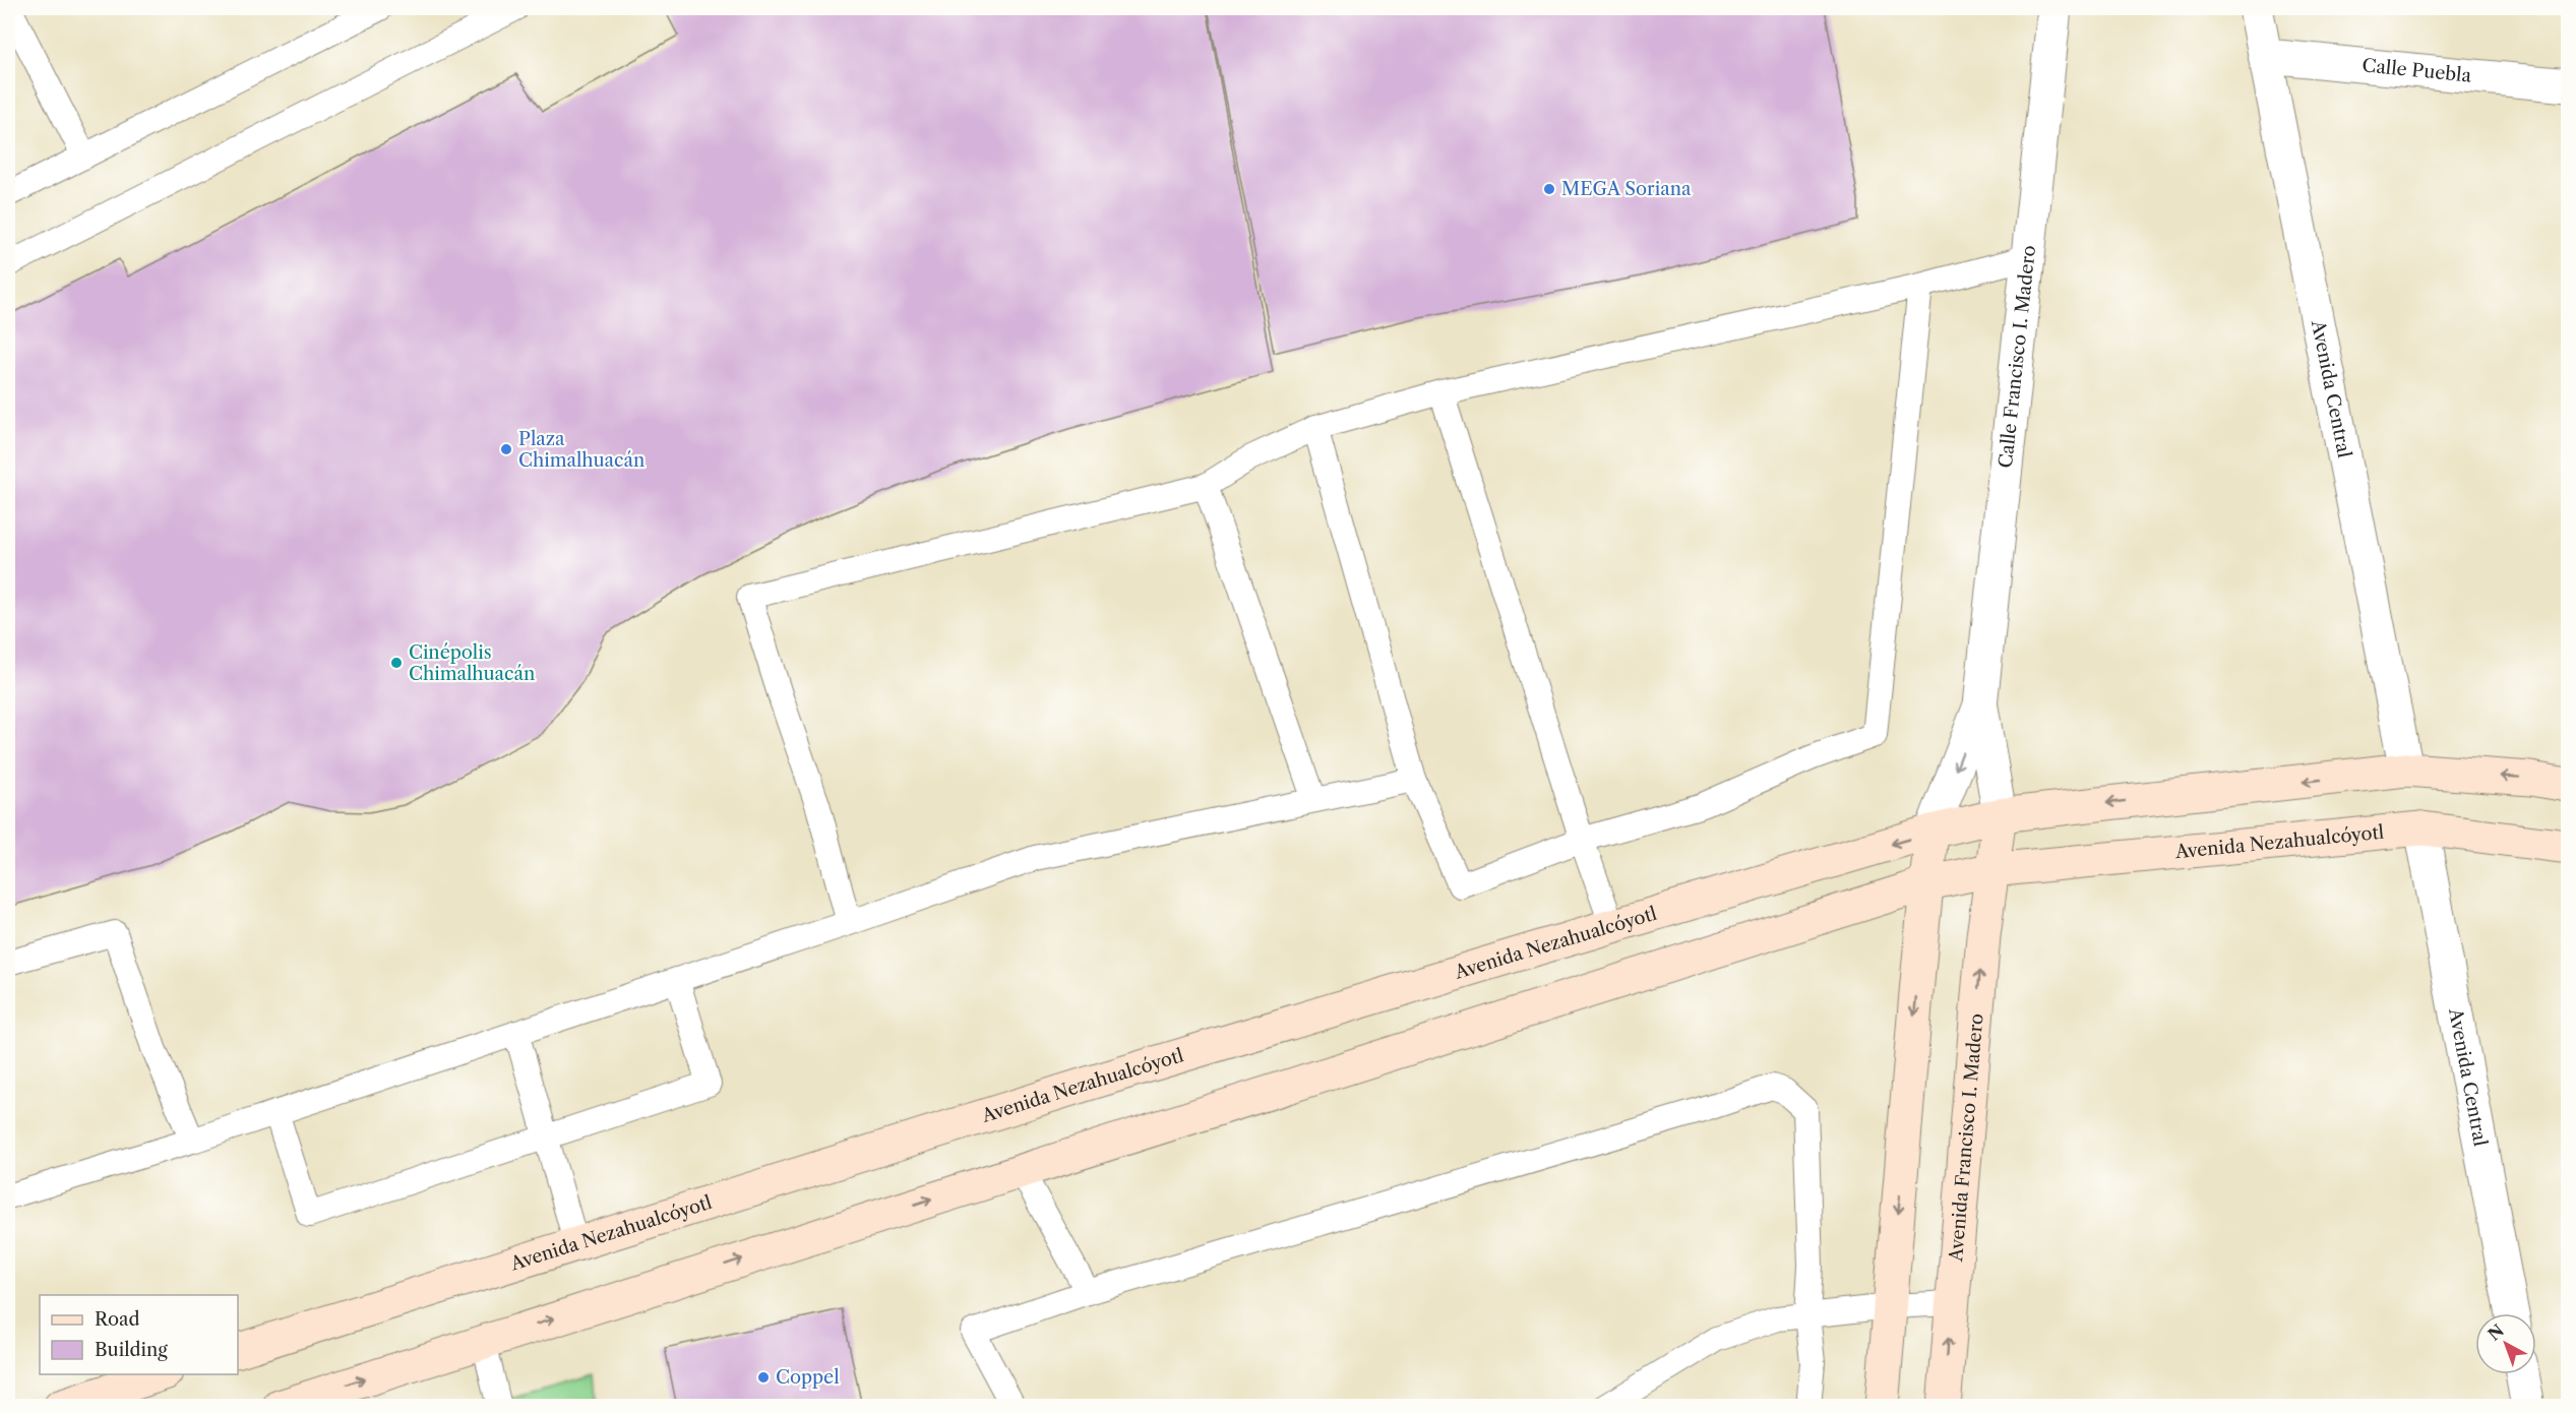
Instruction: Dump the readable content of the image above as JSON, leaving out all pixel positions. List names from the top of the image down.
{
  "streets": {
    "main road": ["Avenida Nezahualcóyotl", "Avenida Francisco I. Madero"],
    "street": ["Calle Puebla", "Calle Francisco I. Madero", "Avenida Central"]
  },
  "crossings": [
    ["Calle Puebla", "Avenida Central"],
    ["Calle Francisco I. Madero", "Avenida Nezahualcóyotl"],
    ["Avenida Central", "Avenida Nezahualcóyotl"],
    ["Avenida Nezahualcóyotl", "Avenida Francisco I. Madero"]
  ],
  "places": [
    "MEGA Soriana",
    "Plaza Chimalhuacán",
    "Cinépolis Chimalhuacán",
    "Coppel"
  ],
  "legend": ["Road", "Building"],
  "north": "top left"
}
